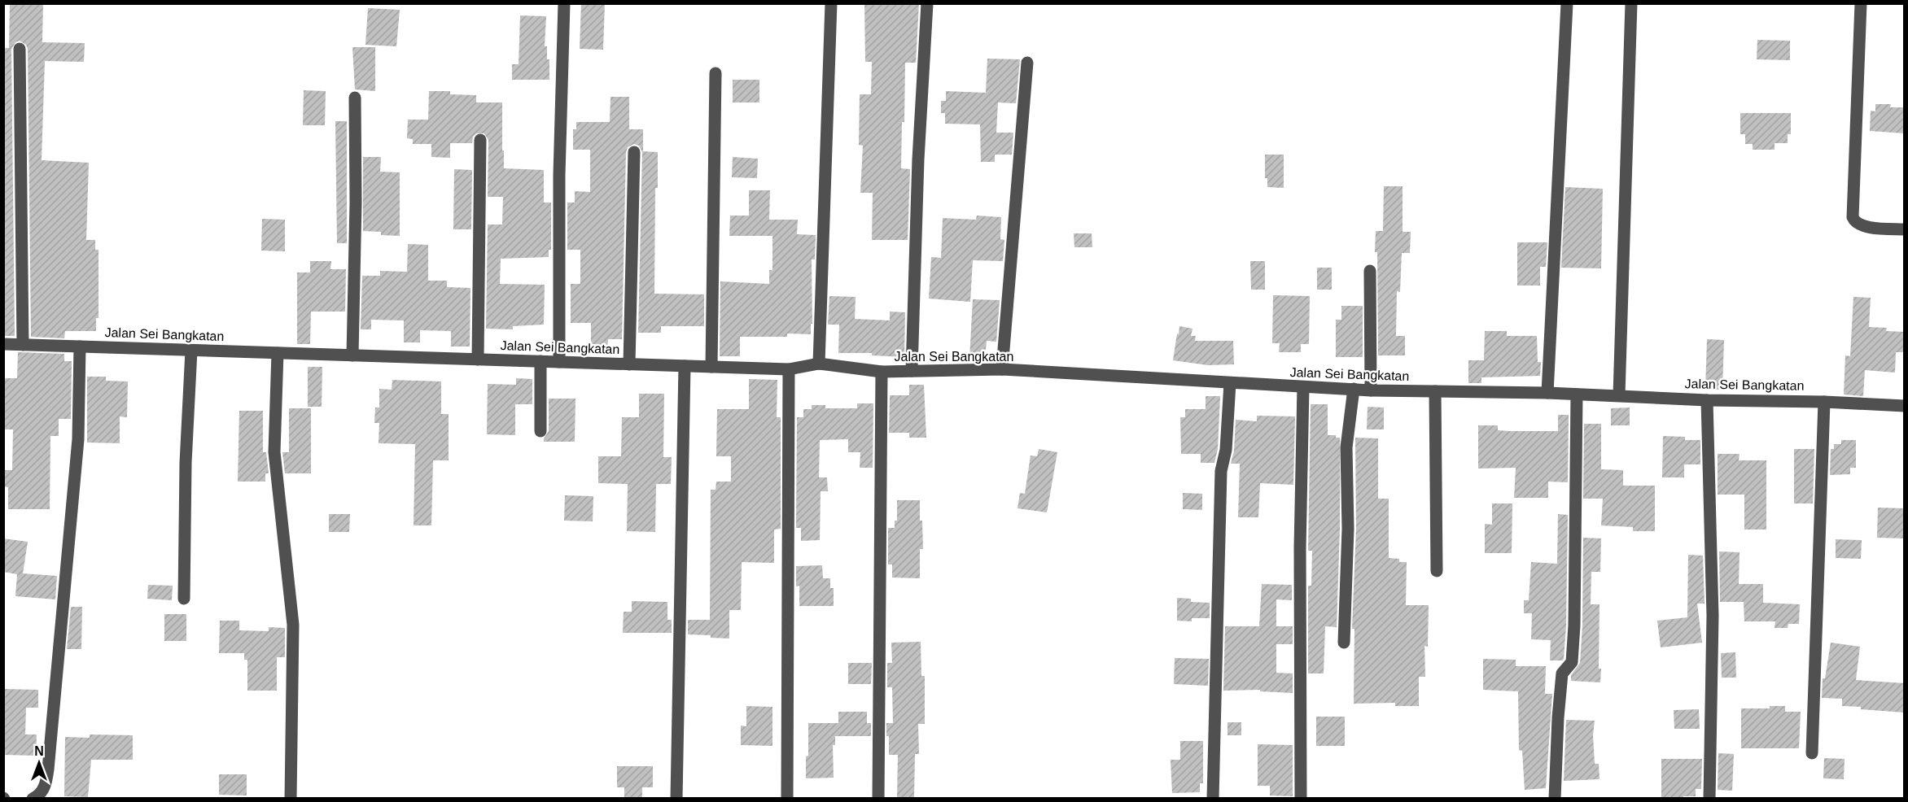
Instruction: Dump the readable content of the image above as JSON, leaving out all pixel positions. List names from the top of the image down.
{
  "streets": {
    "street": ["Jalan Sei Bangkatan"]
  },
  "north": "top"
}
